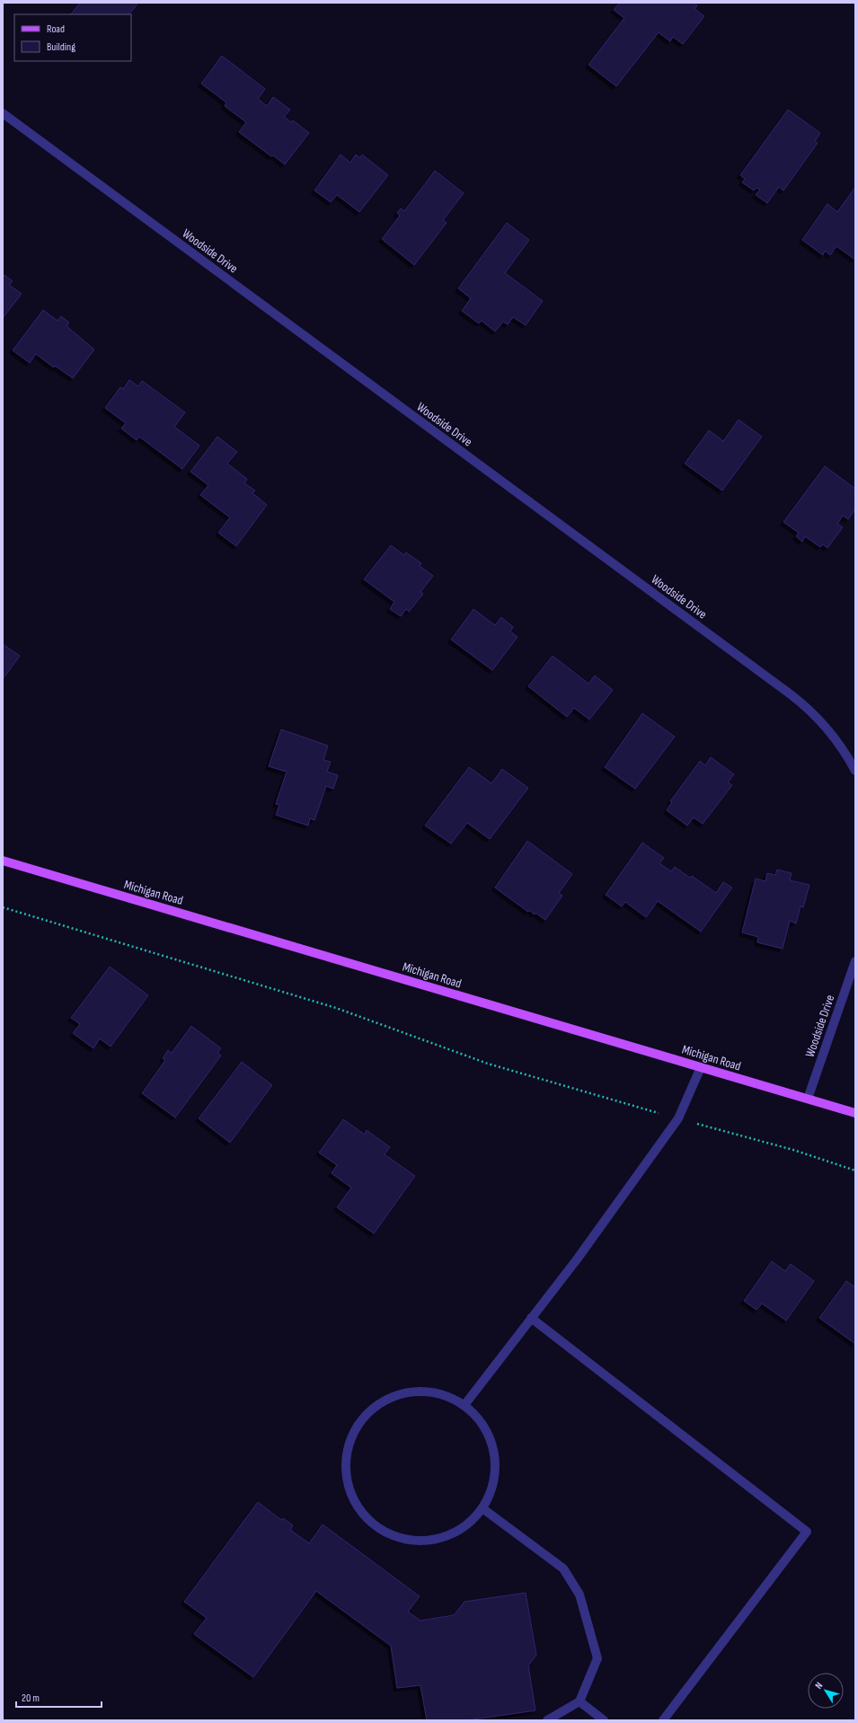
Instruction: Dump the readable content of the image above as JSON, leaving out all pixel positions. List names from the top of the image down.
{
  "streets": {
    "main road": ["Michigan Road"],
    "street": ["Woodside Drive"]
  },
  "crossings": [
    ["Woodside Drive", "Michigan Road"]
  ],
  "legend": ["Road", "Building"],
  "scale_bar": "20 m",
  "north": "top left"
}
